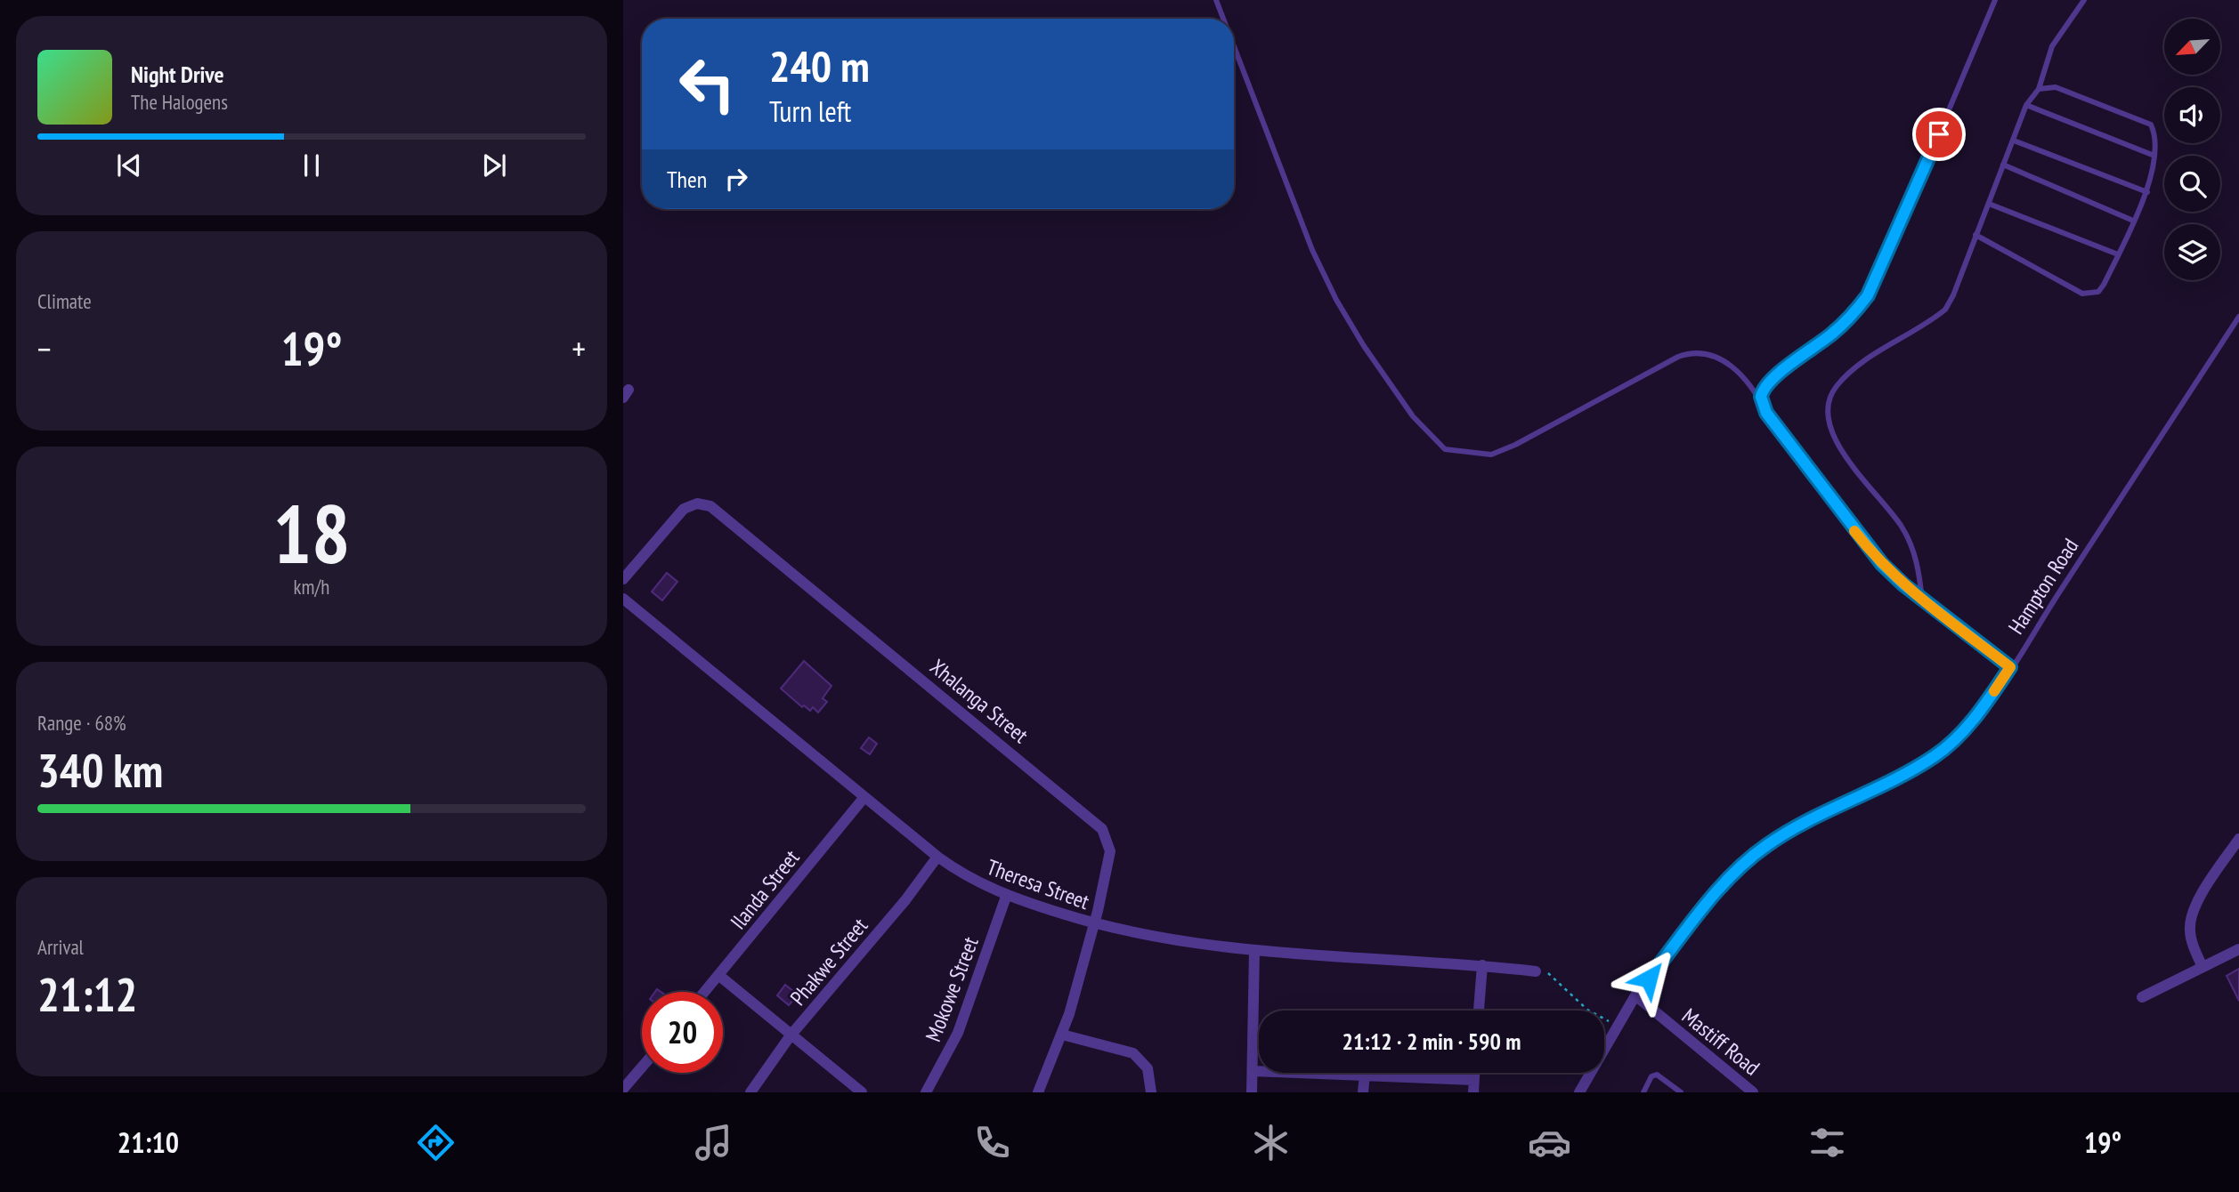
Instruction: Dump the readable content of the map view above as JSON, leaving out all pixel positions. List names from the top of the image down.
{
  "streets": {
    "street": [
      "Xhalanga Street",
      "Theresa Street",
      "Ilanda Street",
      "Phakwe Street",
      "Mokowe Street",
      "Mastiff Road"
    ],
    "lane": ["Hampton Road"]
  },
  "crossings": [
    ["Hampton Road", "Mastiff Road"],
    ["Xhalanga Street", "Theresa Street"],
    ["Theresa Street", "Ilanda Street"],
    ["Theresa Street", "Phakwe Street"],
    ["Theresa Street", "Mokowe Street"]
  ],
  "north": "bottom left",
  "page": {
    "turn": ["240 m", "Turn left"],
    "song": ["Night Drive", "The Halogens"],
    "then": "Then",
    "tile": [
      "Climate",
      ["18", "km/h"],
      ["Range · 68%", "340 km"],
      ["Arrival", "21:12"]
    ],
    "heat": ["−", "19°", "+"],
    "limit": "20",
    "trip": "21:12 · 2 min · 590 m",
    "tabs": ["21:10", "19°"]
  }
}
